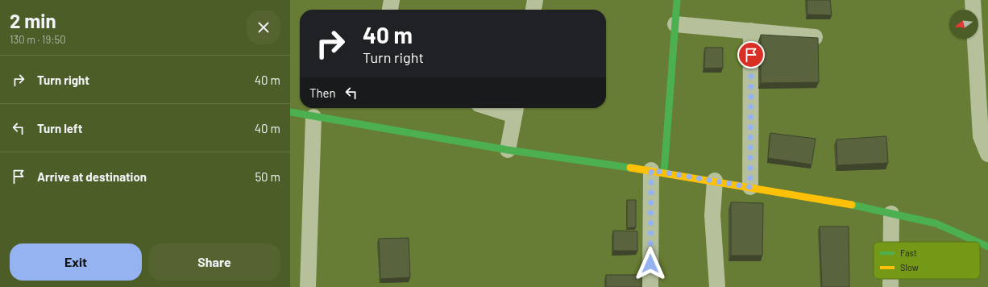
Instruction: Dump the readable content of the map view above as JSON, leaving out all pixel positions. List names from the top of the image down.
{
  "legend": ["Fast", "Slow"],
  "north": "left",
  "page": {
    "heading": ["2 min", "130 m · 19:50"],
    "turn": ["40 m", "Turn right"],
    "list": [
      {
        "name": "Turn right",
        "value": "40 m"
      },
      {
        "name": "Turn left",
        "value": "40 m"
      },
      {
        "name": "Arrive at destination",
        "value": "50 m"
      }
    ],
    "then": "Then",
    "buttons": ["Exit", "Share"]
  }
}
